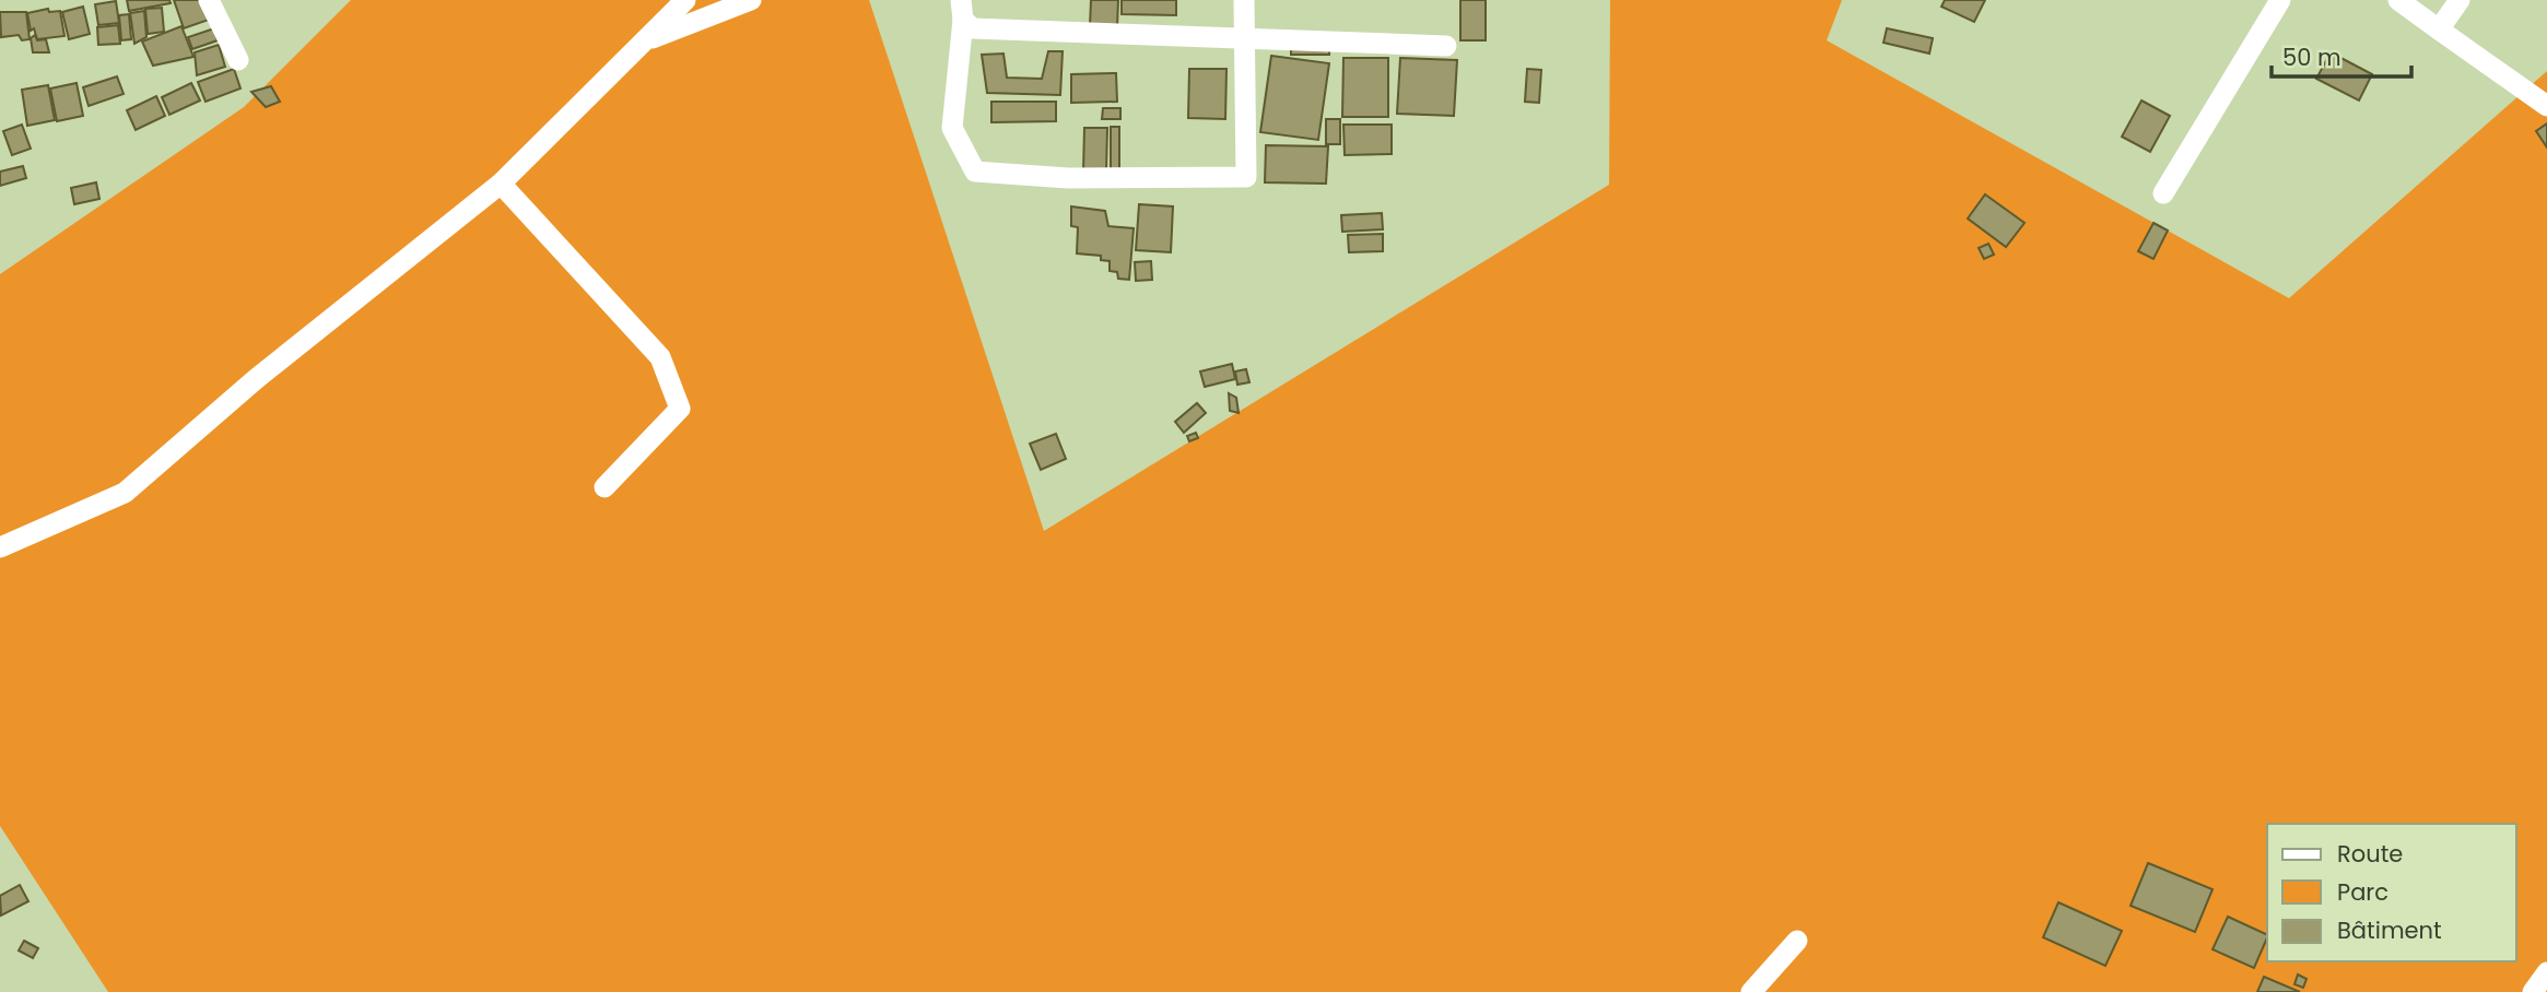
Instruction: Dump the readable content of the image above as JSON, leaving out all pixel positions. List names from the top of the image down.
{
  "legend": ["Route", "Parc", "Bâtiment"],
  "scale_bar": "50 m"
}
